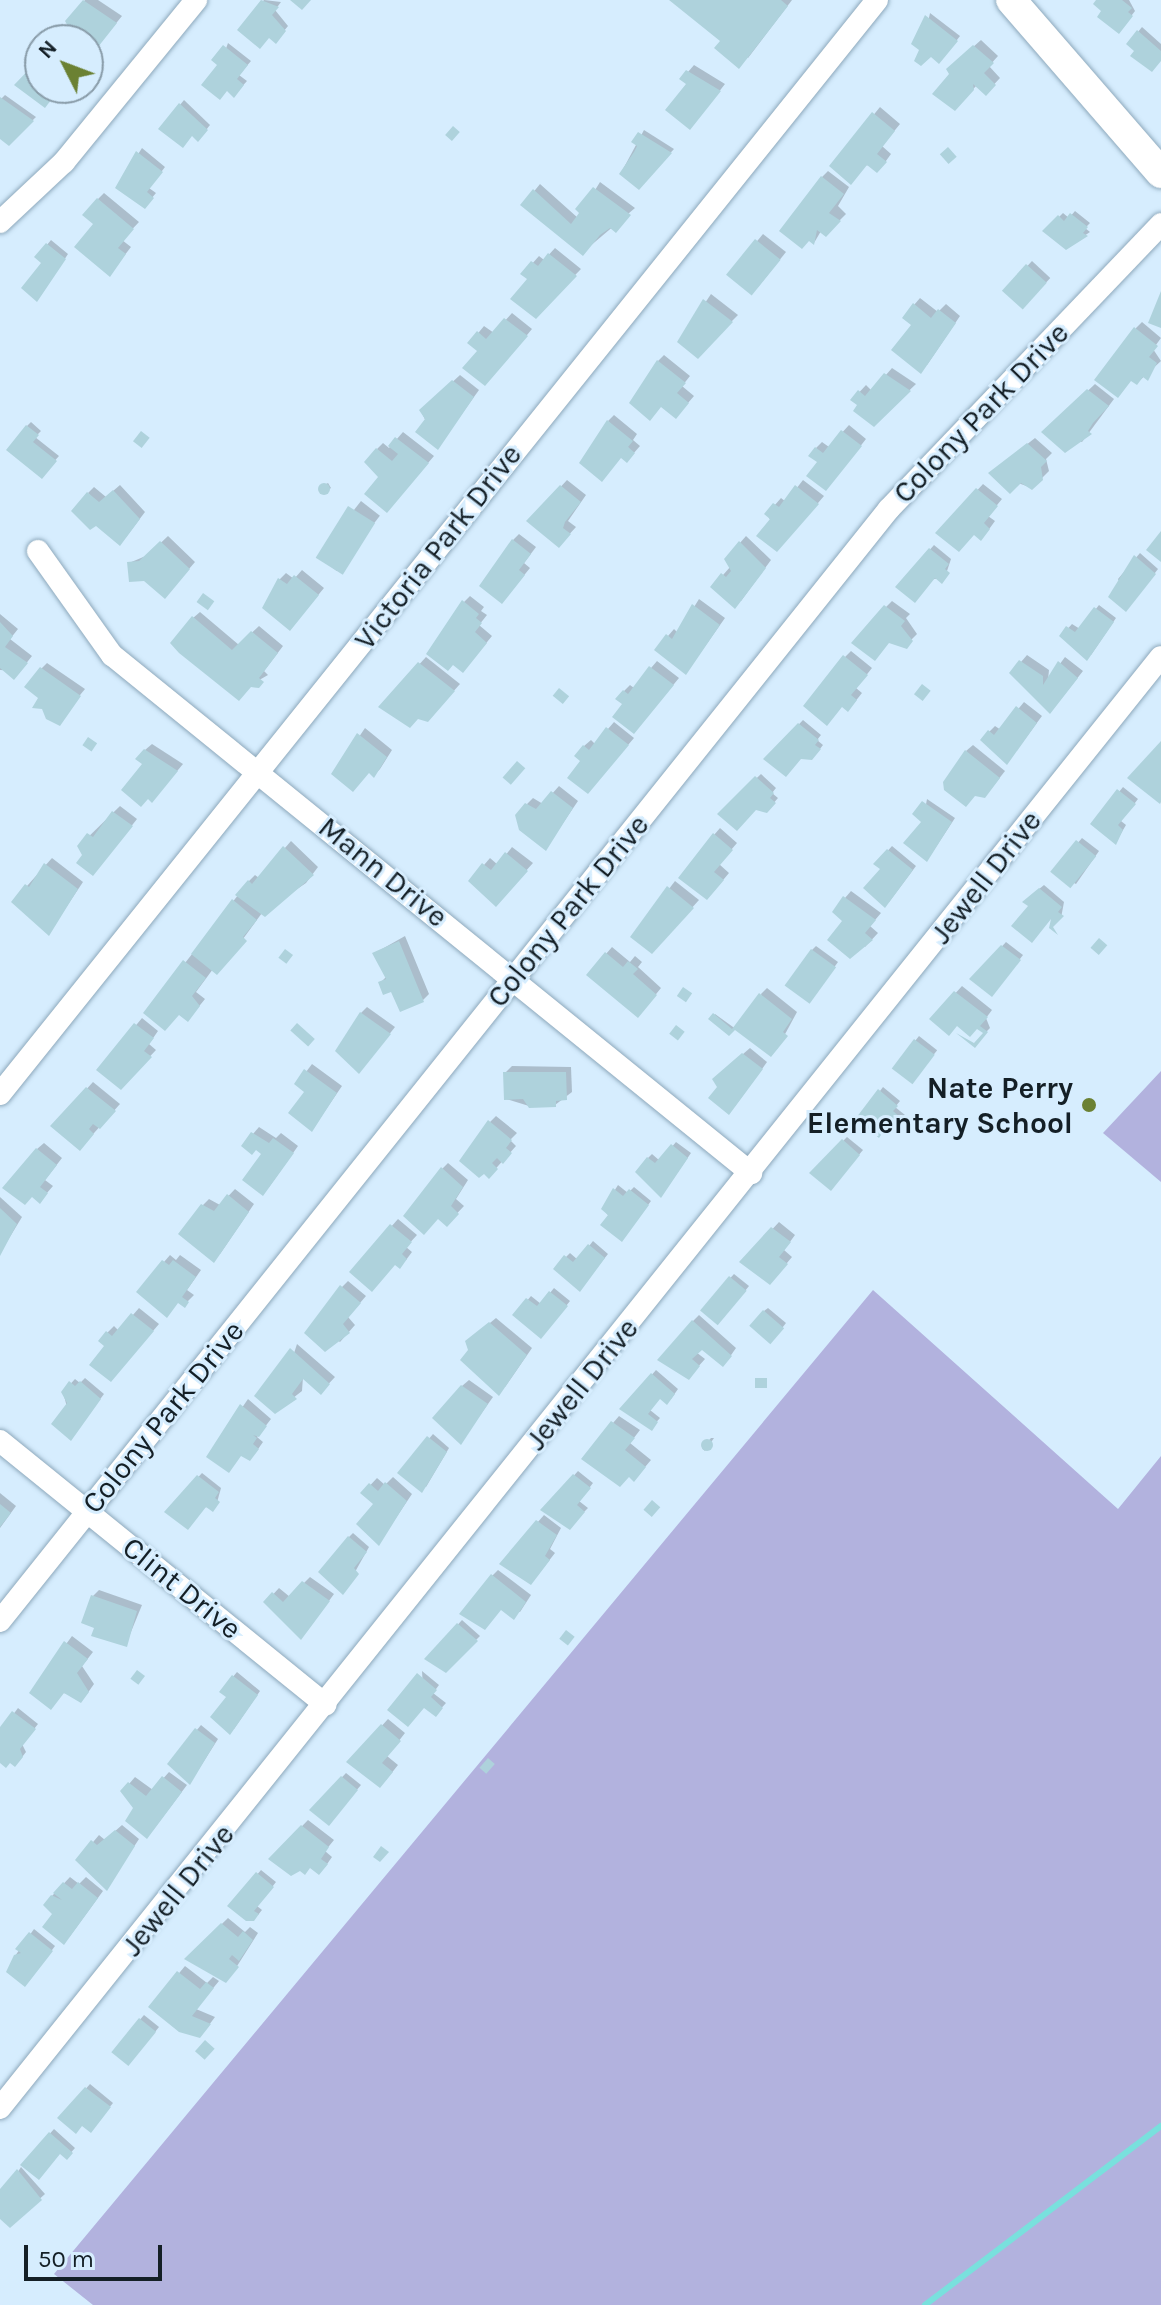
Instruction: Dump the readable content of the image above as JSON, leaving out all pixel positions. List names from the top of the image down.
{
  "streets": {
    "street": [
      "Colony Park Drive",
      "Victoria Park Drive",
      "Mann Drive",
      "Jewell Drive",
      "Clint Drive"
    ]
  },
  "crossings": [
    ["Colony Park Drive", "Mann Drive"],
    ["Colony Park Drive", "Clint Drive"],
    ["Victoria Park Drive", "Mann Drive"],
    ["Mann Drive", "Jewell Drive"],
    ["Jewell Drive", "Clint Drive"]
  ],
  "places": ["Nate Perry Elementary School"],
  "scale_bar": "50 m",
  "north": "top left"
}
